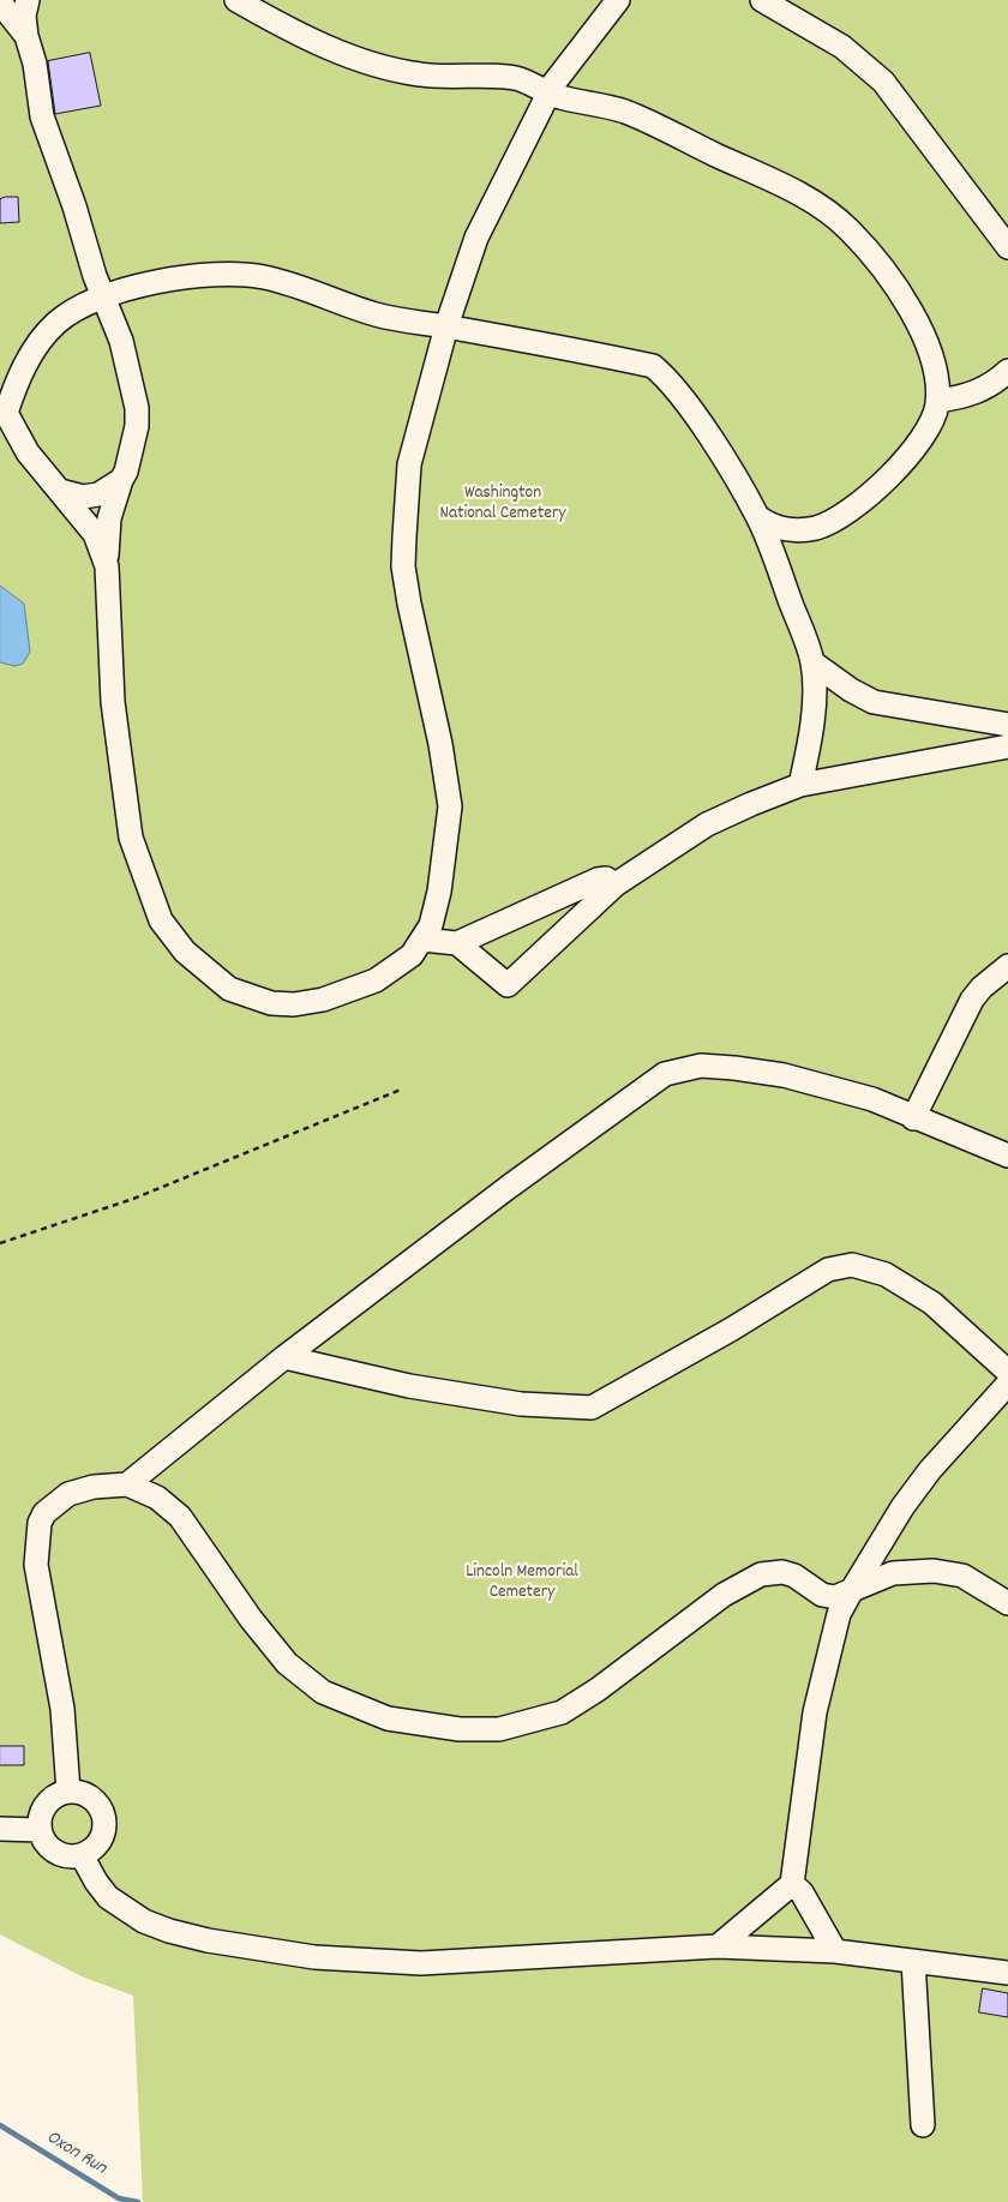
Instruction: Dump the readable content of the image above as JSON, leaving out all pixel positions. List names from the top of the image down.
{
  "water": ["Oxon Run"],
  "parks": ["Washington National Cemetery", "Lincoln Memorial Cemetery"]
}
